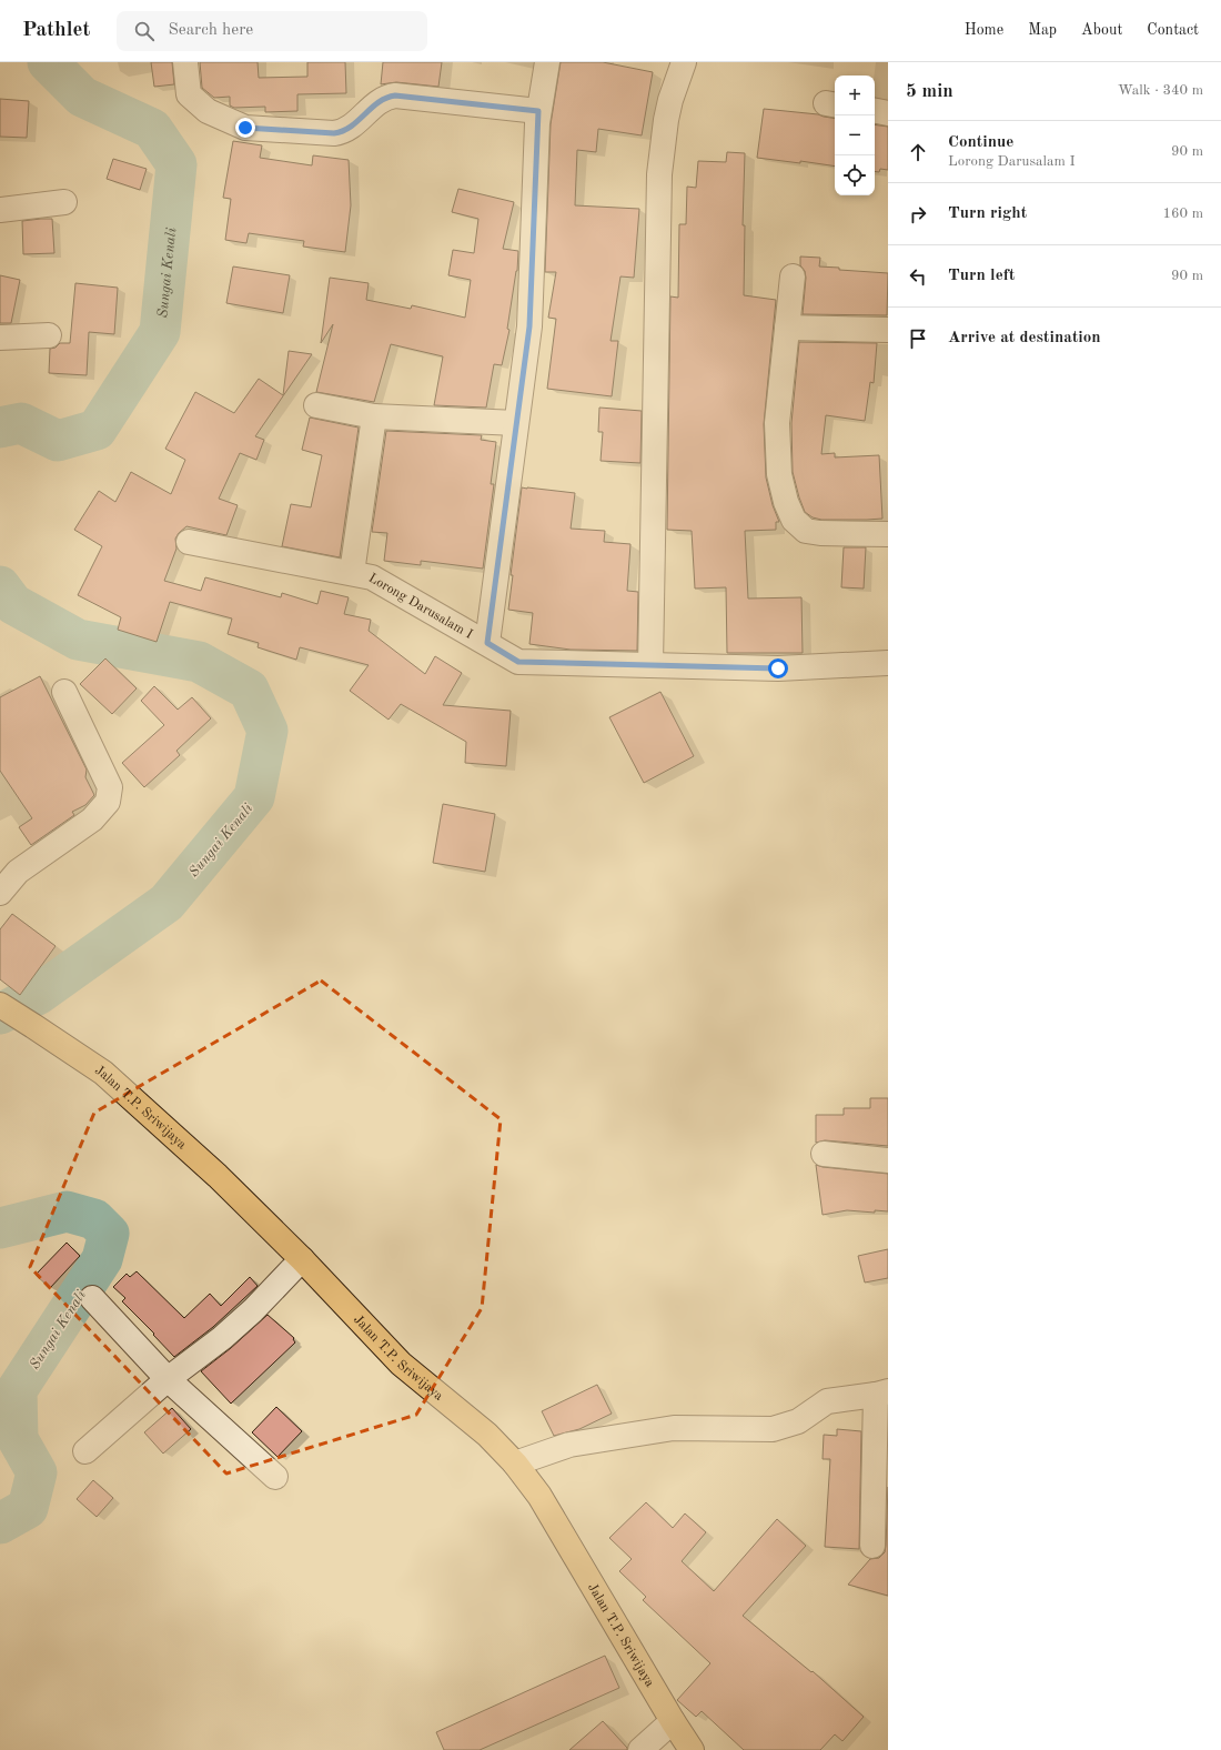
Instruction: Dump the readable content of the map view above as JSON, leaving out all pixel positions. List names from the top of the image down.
{
  "streets": {
    "main road": ["Jalan T.P. Sriwijaya"],
    "street": ["Lorong Darusalam I"]
  },
  "water": ["Sungai Kenali"],
  "page": {
    "header": "Pathlet",
    "search": "Search here",
    "nav": [
      "Home",
      "Map",
      "About",
      "Contact"
    ],
    "heading": ["5 min", "Walk · 340 m"],
    "map_buttons": ["+", "−"],
    "list": [
      ["Continue", "Lorong Darusalam I", "90 m"],
      ["Turn right", "160 m"],
      ["Turn left", "90 m"],
      "Arrive at destination"
    ]
  }
}
